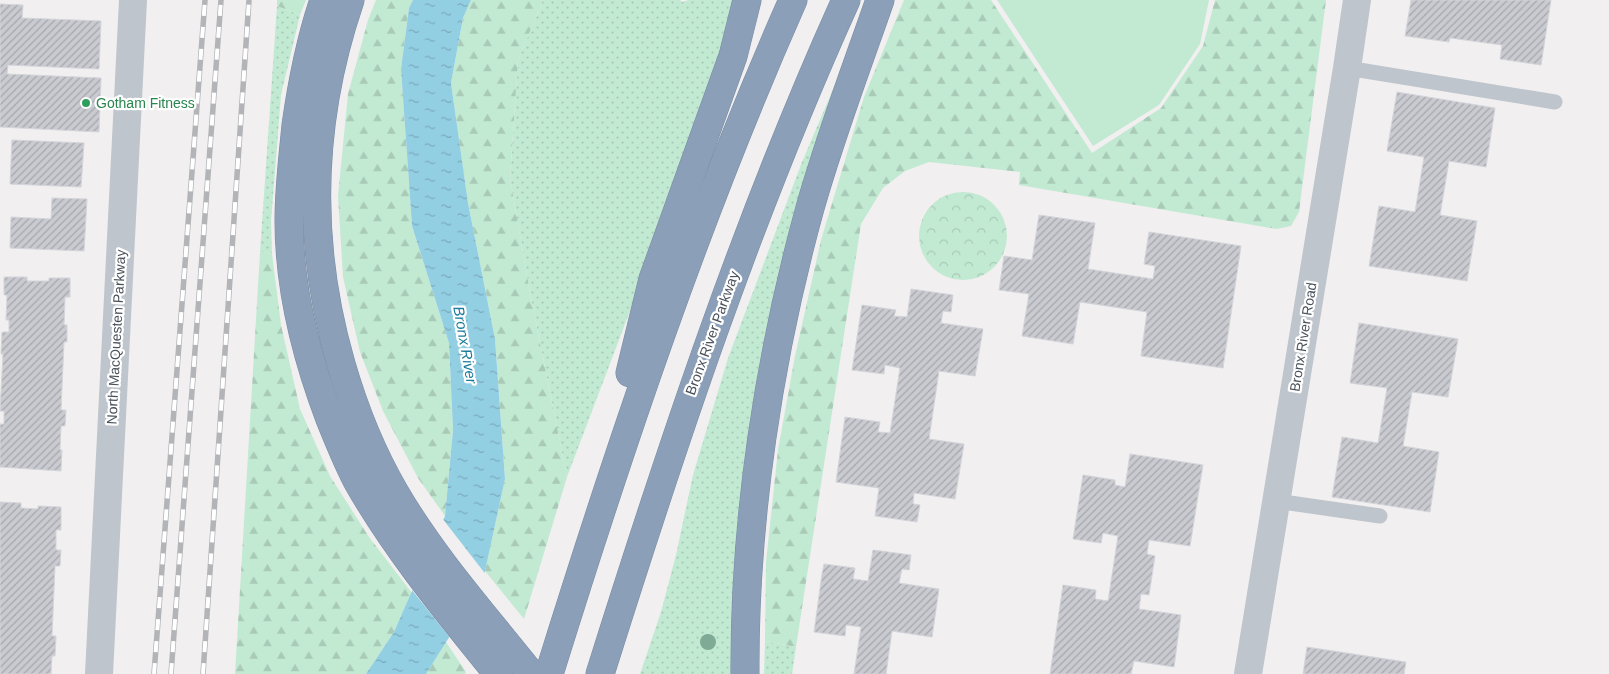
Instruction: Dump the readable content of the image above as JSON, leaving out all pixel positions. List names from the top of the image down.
{
  "streets": {
    "highway": ["Bronx River Parkway"],
    "street": ["North MacQuesten Parkway", "Bronx River Road"]
  },
  "water": ["Bronx River"],
  "places": ["Gotham Fitness"]
}
